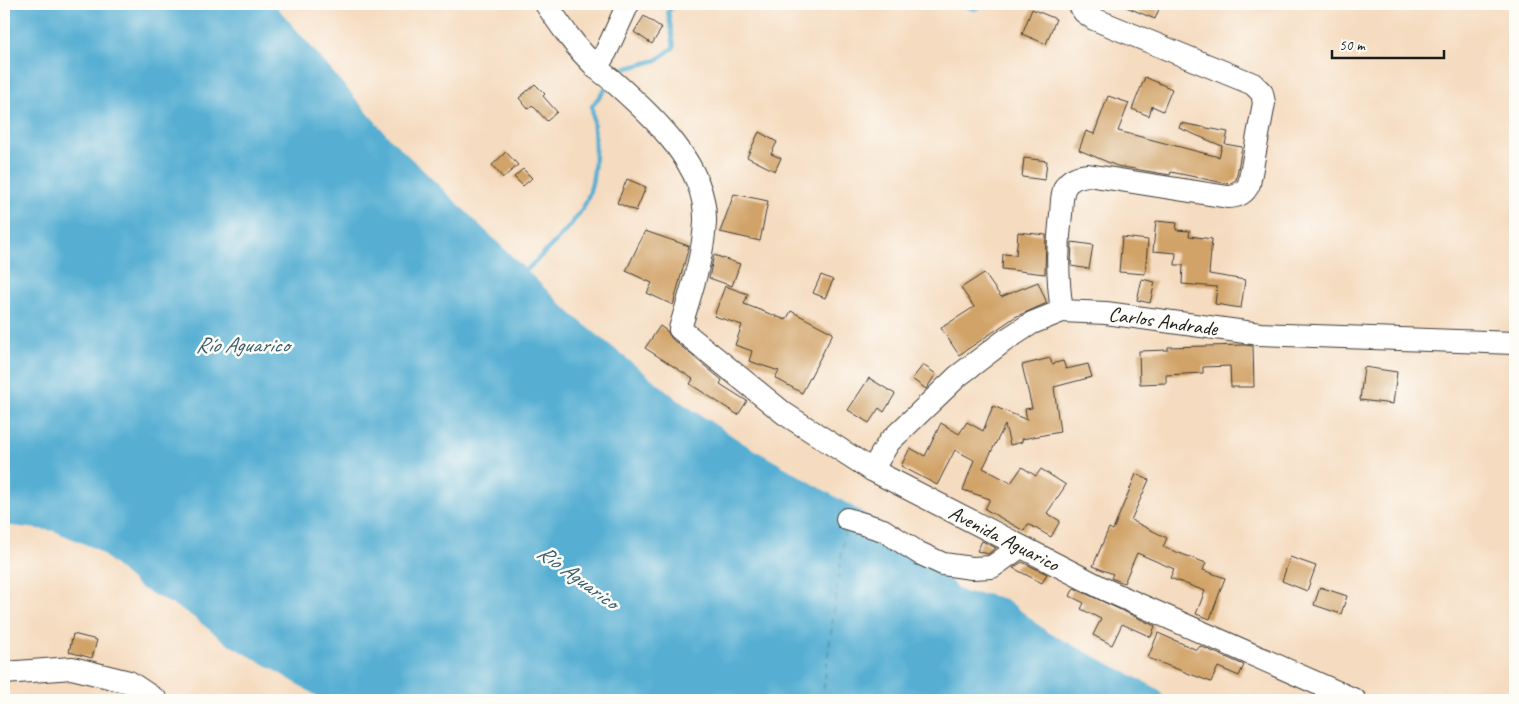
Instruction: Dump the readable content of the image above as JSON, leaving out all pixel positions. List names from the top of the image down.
{
  "streets": {
    "street": ["Carlos Andrade", "Avenida Aguarico"]
  },
  "crossings": [
    ["Carlos Andrade", "Avenida Aguarico"]
  ],
  "water": ["Río Aguarico"],
  "scale_bar": "50 m"
}
